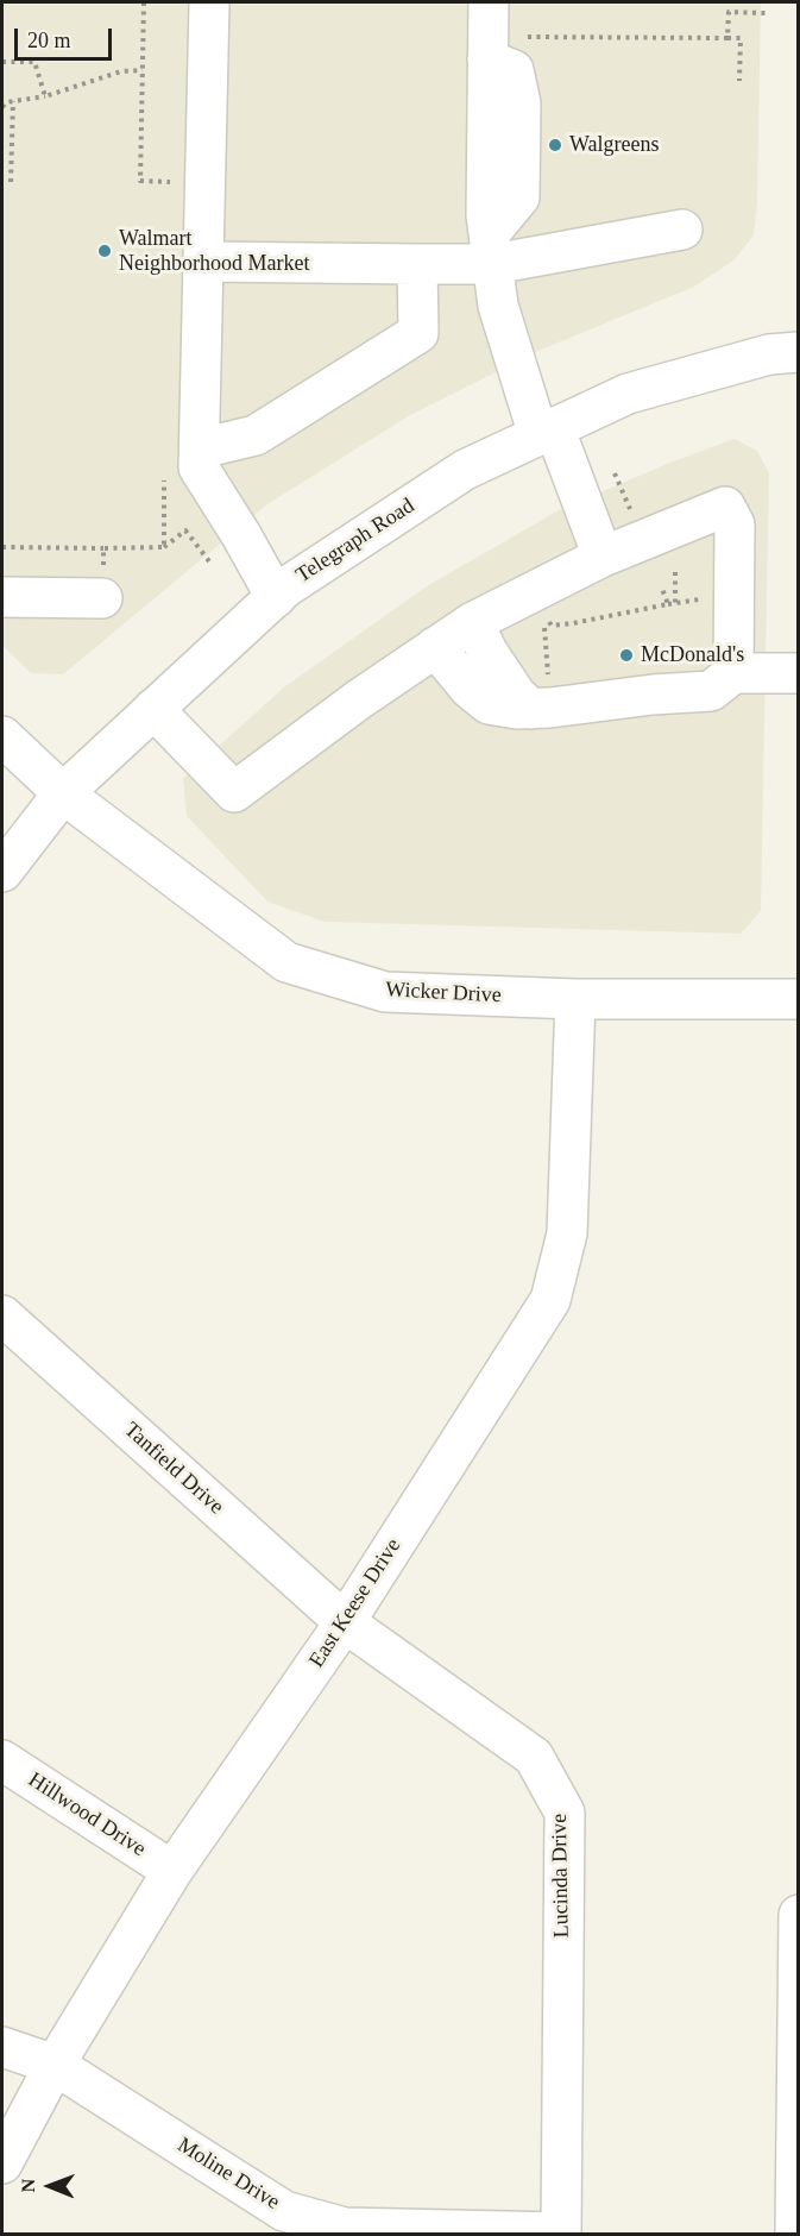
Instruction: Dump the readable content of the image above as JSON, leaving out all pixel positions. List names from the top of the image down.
{
  "streets": {
    "street": [
      "Telegraph Road",
      "Wicker Drive",
      "Tanfield Drive",
      "East Keese Drive",
      "Hillwood Drive",
      "Lucinda Drive",
      "Moline Drive"
    ]
  },
  "crossings": [
    ["Telegraph Road", "Wicker Drive"],
    ["Wicker Drive", "East Keese Drive"],
    ["Tanfield Drive", "East Keese Drive"],
    ["Tanfield Drive", "Lucinda Drive"],
    ["East Keese Drive", "Hillwood Drive"],
    ["East Keese Drive", "Lucinda Drive"],
    ["East Keese Drive", "Moline Drive"],
    ["Lucinda Drive", "Moline Drive"]
  ],
  "places": ["Walgreens", "Walmart Neighborhood Market", "McDonald's"],
  "scale_bar": "20 m",
  "north": "left"
}
